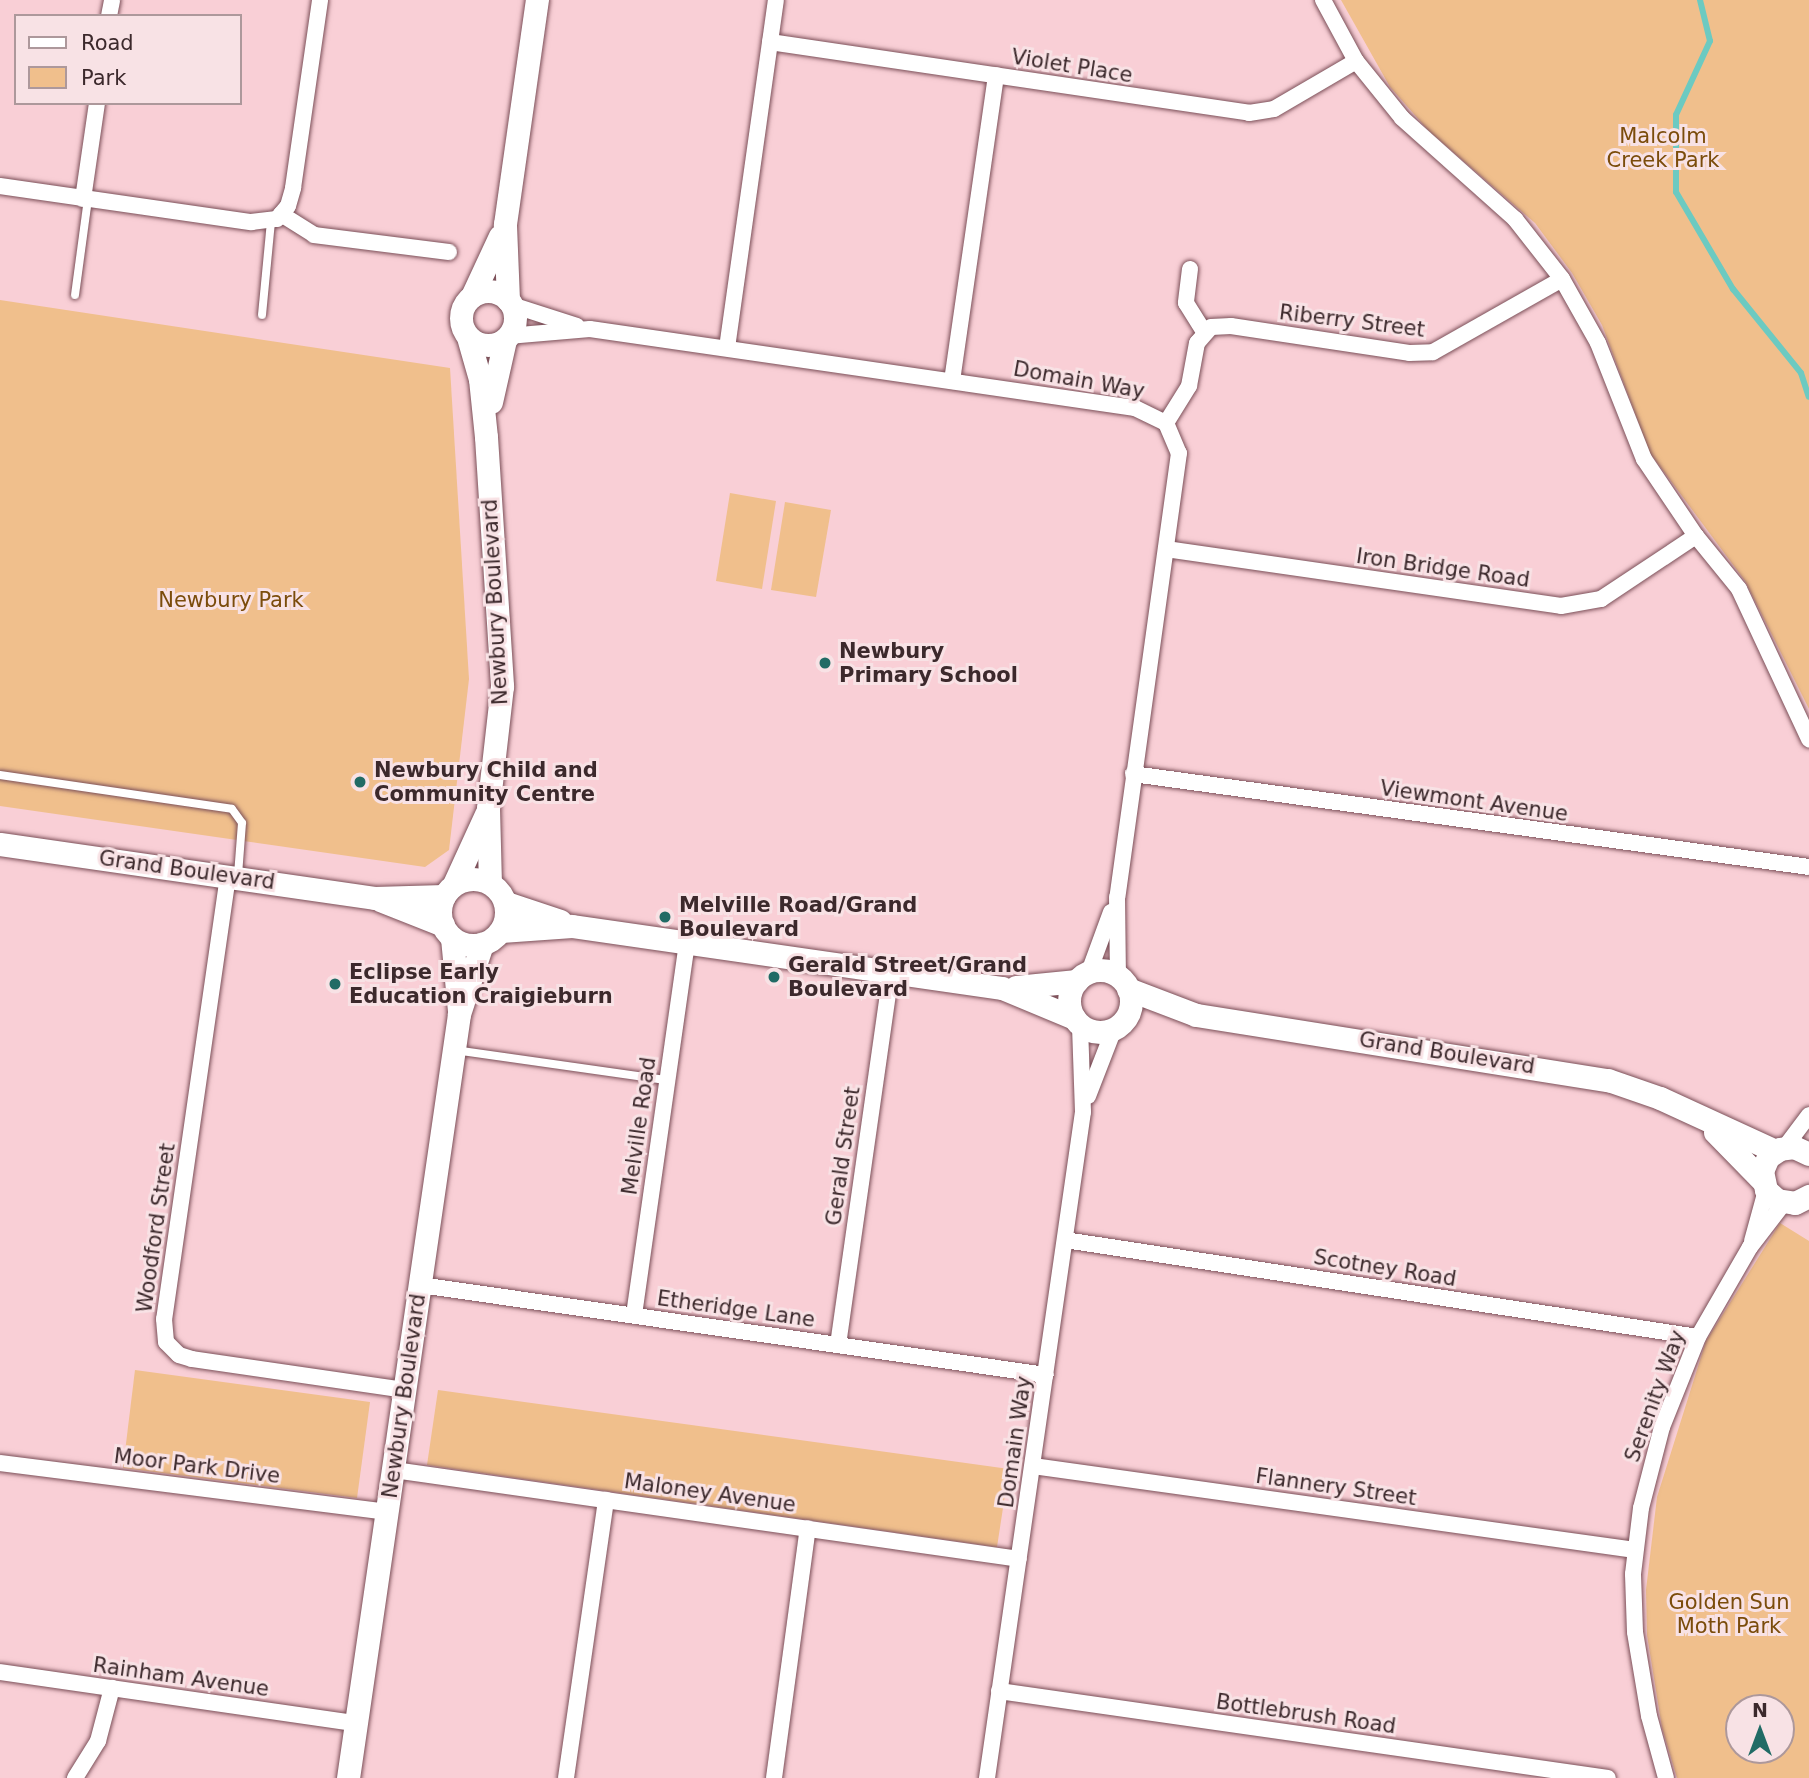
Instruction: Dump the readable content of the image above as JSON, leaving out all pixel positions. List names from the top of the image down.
{
  "streets": {
    "street": [
      "Violet Place",
      "Riberry Street",
      "Domain Way",
      "Iron Bridge Road",
      "Newbury Boulevard",
      "Viewmont Avenue",
      "Grand Boulevard",
      "Melville Road",
      "Gerald Street",
      "Woodford Street",
      "Scotney Road",
      "Etheridge Lane",
      "Serenity Way",
      "Moor Park Drive",
      "Flannery Street",
      "Maloney Avenue",
      "Rainham Avenue",
      "Bottlebrush Road"
    ]
  },
  "crossings": [
    ["Domain Way", "Iron Bridge Road"],
    ["Domain Way", "Newbury Boulevard"],
    ["Domain Way", "Viewmont Avenue"],
    ["Domain Way", "Grand Boulevard"],
    ["Domain Way", "Scotney Road"],
    ["Domain Way", "Etheridge Lane"],
    ["Domain Way", "Flannery Street"],
    ["Domain Way", "Maloney Avenue"],
    ["Domain Way", "Bottlebrush Road"],
    ["Newbury Boulevard", "Grand Boulevard"],
    ["Newbury Boulevard", "Woodford Street"],
    ["Newbury Boulevard", "Etheridge Lane"],
    ["Newbury Boulevard", "Moor Park Drive"],
    ["Newbury Boulevard", "Maloney Avenue"],
    ["Newbury Boulevard", "Rainham Avenue"],
    ["Grand Boulevard", "Woodford Street"],
    ["Grand Boulevard", "Serenity Way"],
    ["Melville Road", "Etheridge Lane"],
    ["Gerald Street", "Etheridge Lane"],
    ["Scotney Road", "Serenity Way"],
    ["Serenity Way", "Flannery Street"]
  ],
  "parks": ["Malcolm Creek Park", "Newbury Park", "Golden Sun Moth Park"],
  "places": [
    "Newbury Primary School",
    "Newbury Child and Community Centre",
    "Melville Road/Grand Boulevard",
    "Gerald Street/Grand Boulevard",
    "Eclipse Early Education Craigieburn"
  ],
  "legend": ["Road", "Park"],
  "north": "top"
}
